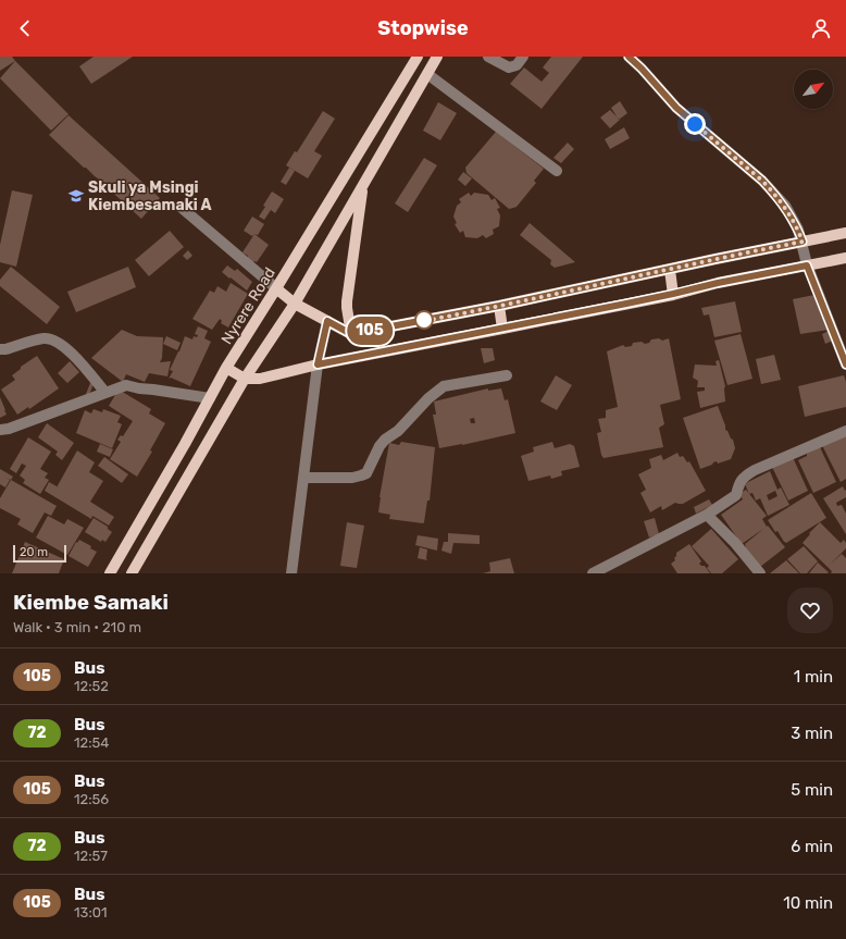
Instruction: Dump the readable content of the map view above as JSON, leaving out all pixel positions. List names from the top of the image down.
{
  "streets": {
    "main road": ["Nyrere Road"]
  },
  "places": {
    "school or university": ["Skuli ya Msingi Kiembesamaki A"]
  },
  "lines": ["bus line 105"],
  "scale_bar": "20 m",
  "north": "top right",
  "page": {
    "header": "Stopwise",
    "on_map": "105",
    "scale": "20 m",
    "heading": ["Kiembe Samaki", "Walk · 3 min · 210 m"],
    "list": [
      {
        "mark": "105",
        "name": "Bus",
        "note": "12:52",
        "value": "1 min"
      },
      {
        "mark": "72",
        "name": "Bus",
        "note": "12:54",
        "value": "3 min"
      },
      {
        "mark": "105",
        "name": "Bus",
        "note": "12:56",
        "value": "5 min"
      },
      {
        "mark": "72",
        "name": "Bus",
        "note": "12:57",
        "value": "6 min"
      },
      {
        "mark": "105",
        "name": "Bus",
        "note": "13:01",
        "value": "10 min"
      }
    ]
  }
}
